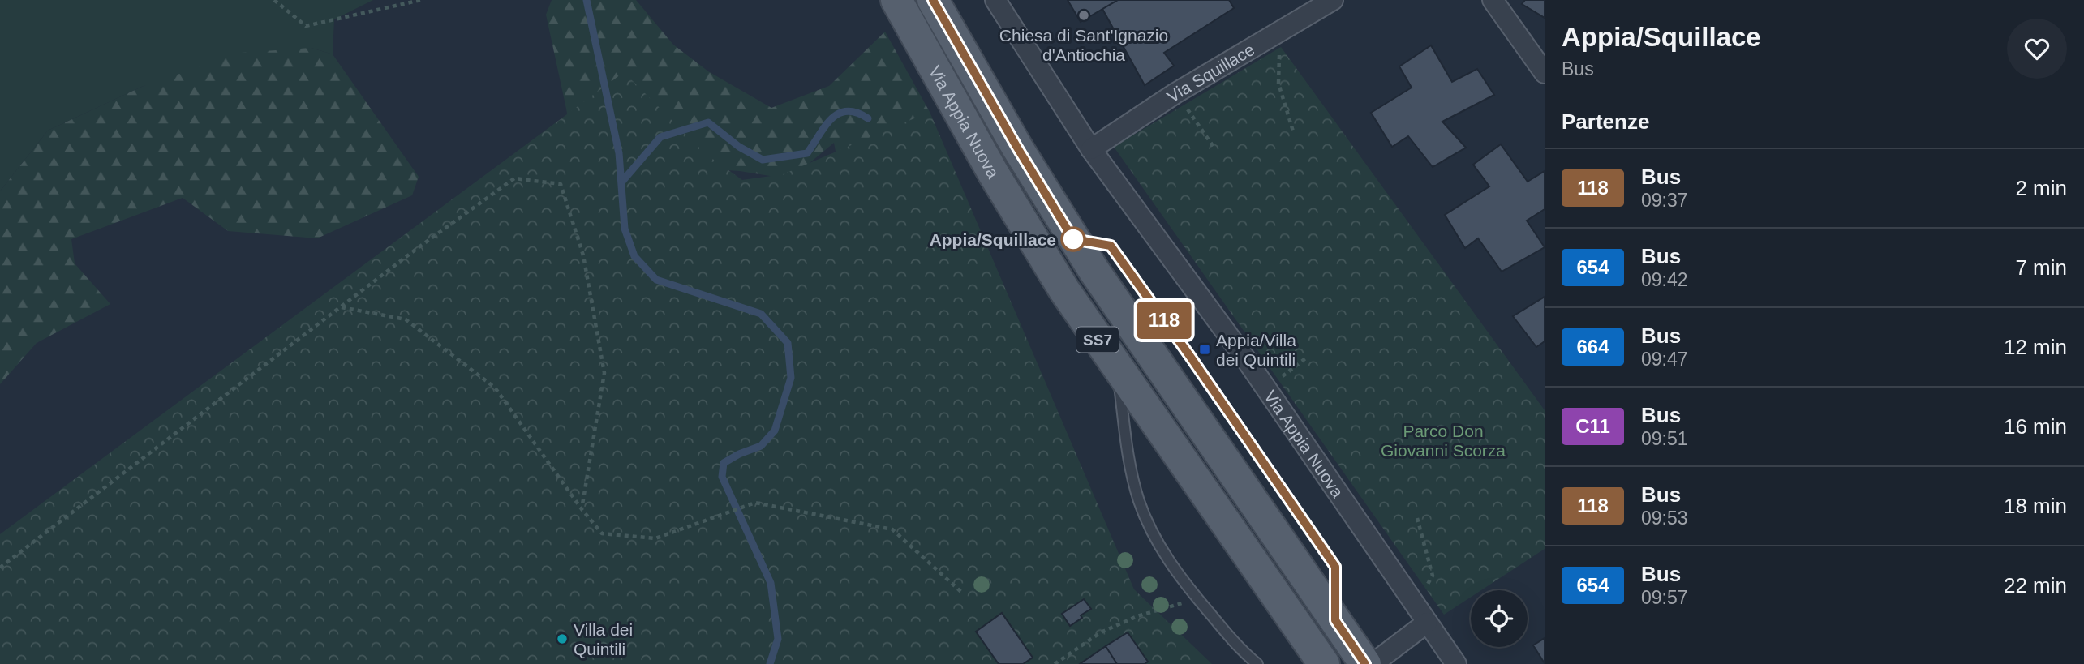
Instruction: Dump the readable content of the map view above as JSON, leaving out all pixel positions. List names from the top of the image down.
{
  "streets": {
    "main road": ["Via Appia Nuova", "SS7"],
    "street": ["Via Squillace"]
  },
  "crossings": [
    ["Via Squillace", "Via Appia Nuova"]
  ],
  "parks": ["Parco Don Giovanni Scorza"],
  "places": {
    "other": ["Chiesa di Sant'Ignazio d'Antiochia", "Appia/Squillace", "Villa dei Quintili"],
    "transit": ["Appia/Villa dei Quintili"]
  },
  "lines": ["bus line 118"],
  "page": {
    "on_map": "118",
    "heading": [
      ["Appia/Squillace", "Bus"],
      "Partenze"
    ],
    "list": [
      {
        "mark": "118",
        "name": "Bus",
        "note": "09:37",
        "value": "2 min"
      },
      {
        "mark": "654",
        "name": "Bus",
        "note": "09:42",
        "value": "7 min"
      },
      {
        "mark": "664",
        "name": "Bus",
        "note": "09:47",
        "value": "12 min"
      },
      {
        "mark": "C11",
        "name": "Bus",
        "note": "09:51",
        "value": "16 min"
      },
      {
        "mark": "118",
        "name": "Bus",
        "note": "09:53",
        "value": "18 min"
      },
      {
        "mark": "654",
        "name": "Bus",
        "note": "09:57",
        "value": "22 min"
      }
    ]
  }
}
